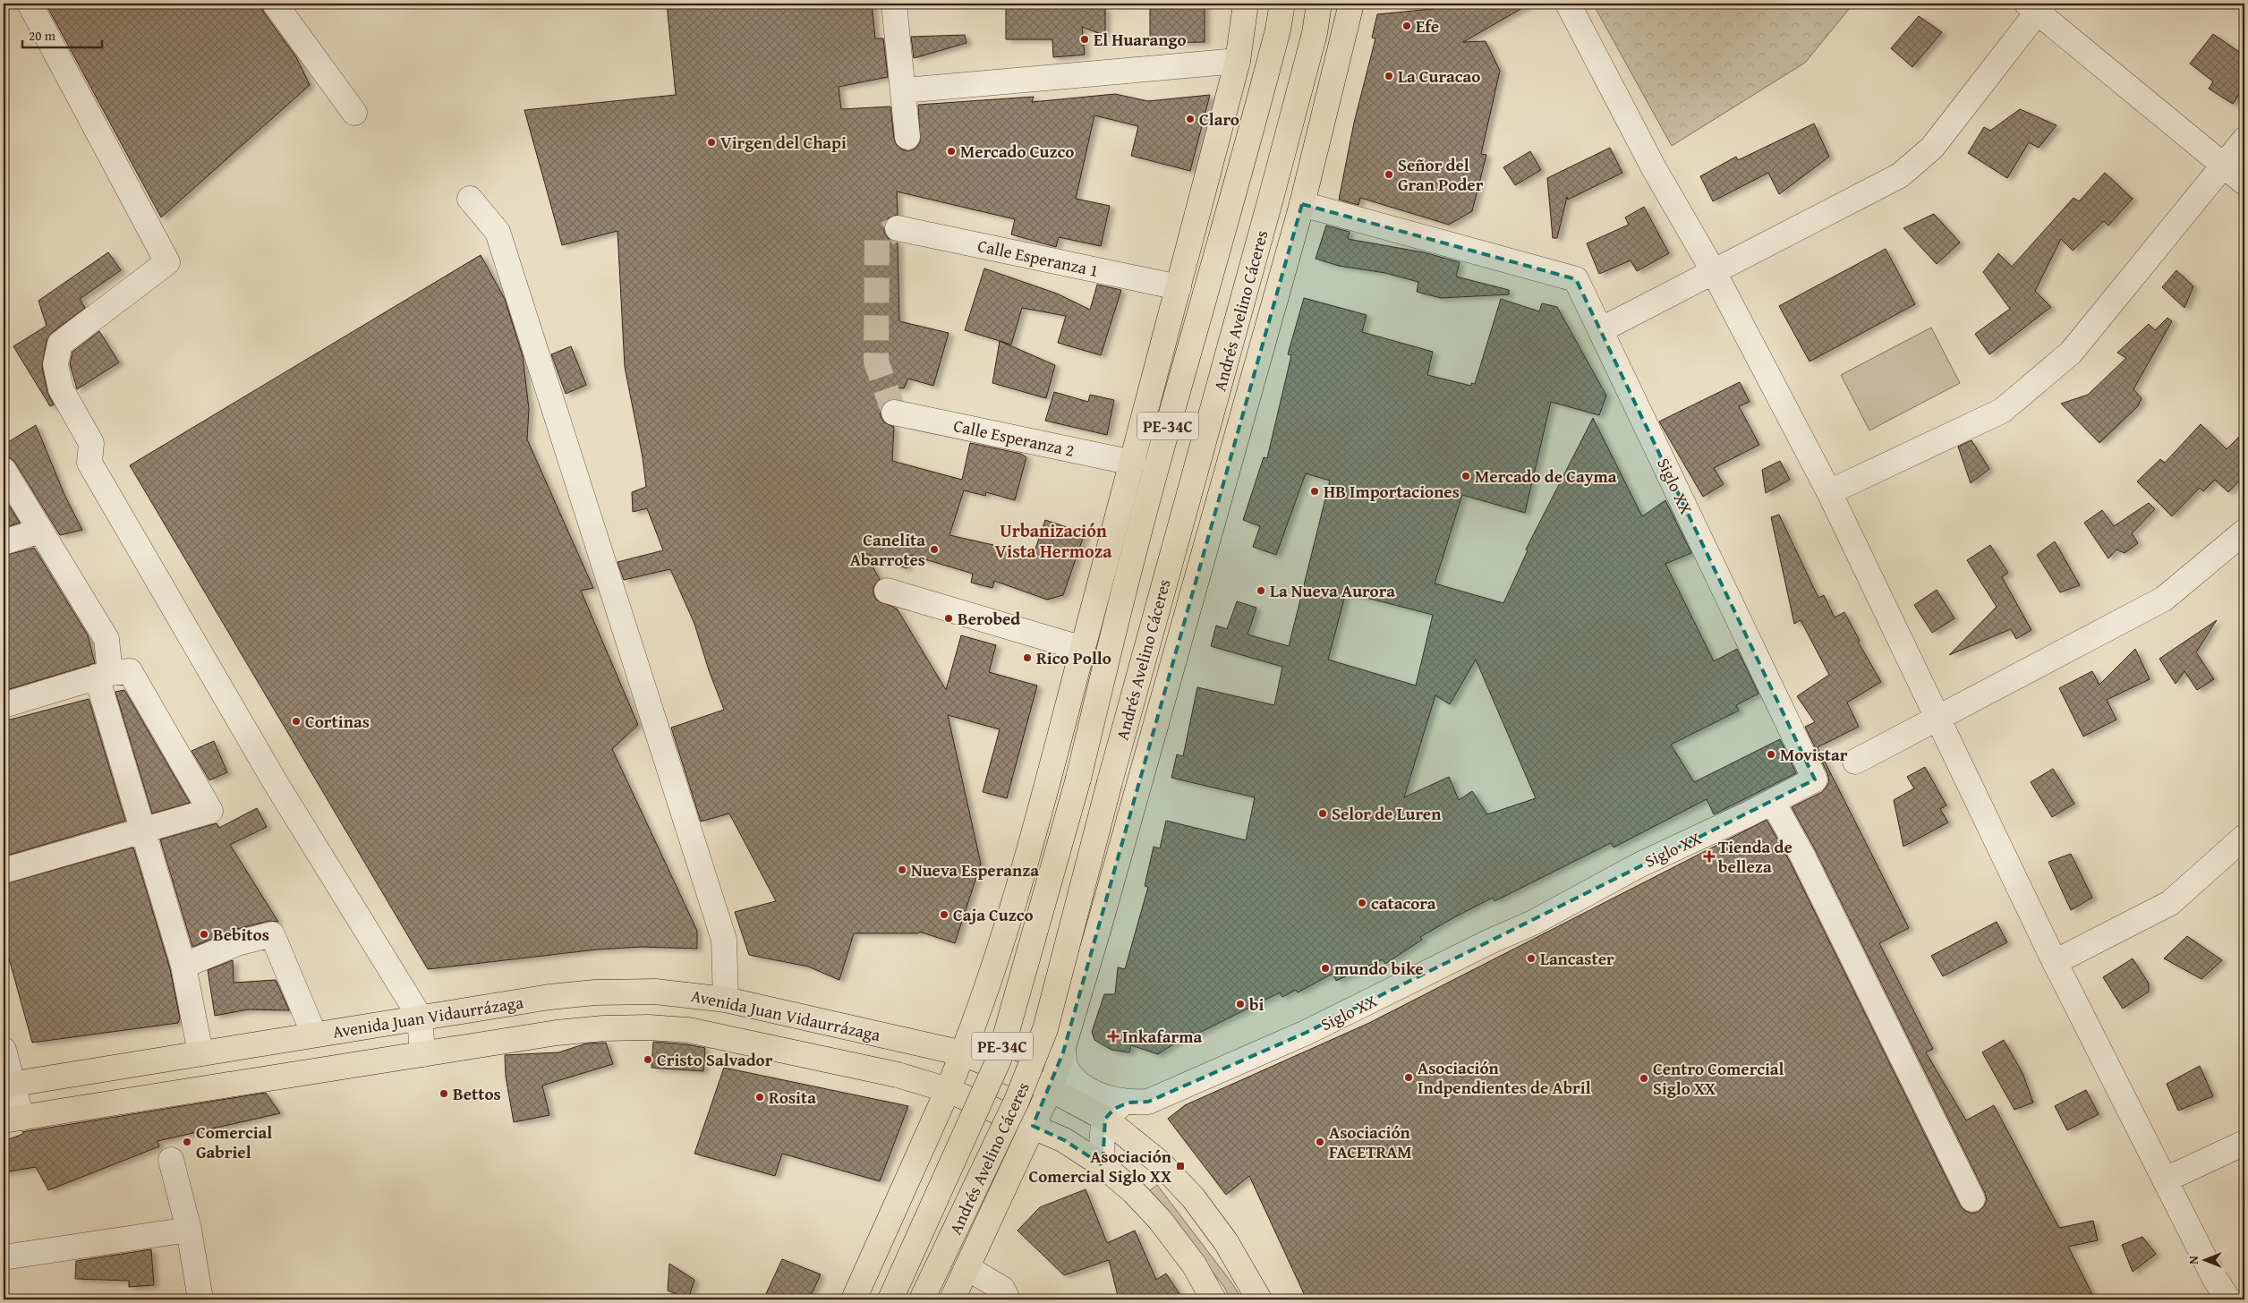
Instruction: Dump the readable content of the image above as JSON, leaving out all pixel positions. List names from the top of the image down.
{
  "streets": {
    "main road": ["Andrés Avelino Cáceres", "PE-34C", "Avenida Juan Vidaurrázaga"],
    "street": ["Calle Esperanza 1", "Calle Esperanza 2", "Siglo XX"]
  },
  "crossings": [
    ["Andrés Avelino Cáceres", "Siglo XX"],
    ["Andrés Avelino Cáceres", "Avenida Juan Vidaurrázaga"],
    ["Siglo XX", "Avenida Juan Vidaurrázaga"]
  ],
  "districts": ["Urbanización Vista Hermoza"],
  "places": {
    "other": [
      "Efe",
      "El Huarango",
      "La Curacao",
      "Claro",
      "Virgen del Chapi",
      "Mercado Cuzco",
      "Señor del Gran Poder",
      "Mercado de Cayma",
      "HB Importaciones",
      "Canelita Abarrotes",
      "La Nueva Aurora",
      "Berobed",
      "Rico Pollo",
      "Cortinas",
      "Movistar",
      "Selor de Luren",
      "Nueva Esperanza",
      "catacora",
      "Caja Cuzco",
      "Bebitos",
      "Lancaster",
      "mundo bike",
      "bi",
      "Cristo Salvador",
      "Asociación Indpendientes de Abril",
      "Centro Comercial Siglo XX",
      "Bettos",
      "Rosita",
      "Comercial Gabriel",
      "Asociación FACETRAM"
    ],
    "health": ["Tienda de belleza", "Inkafarma"],
    "transit": ["Asociación Comercial Siglo XX"]
  },
  "scale_bar": "20 m",
  "north": "left"
}
